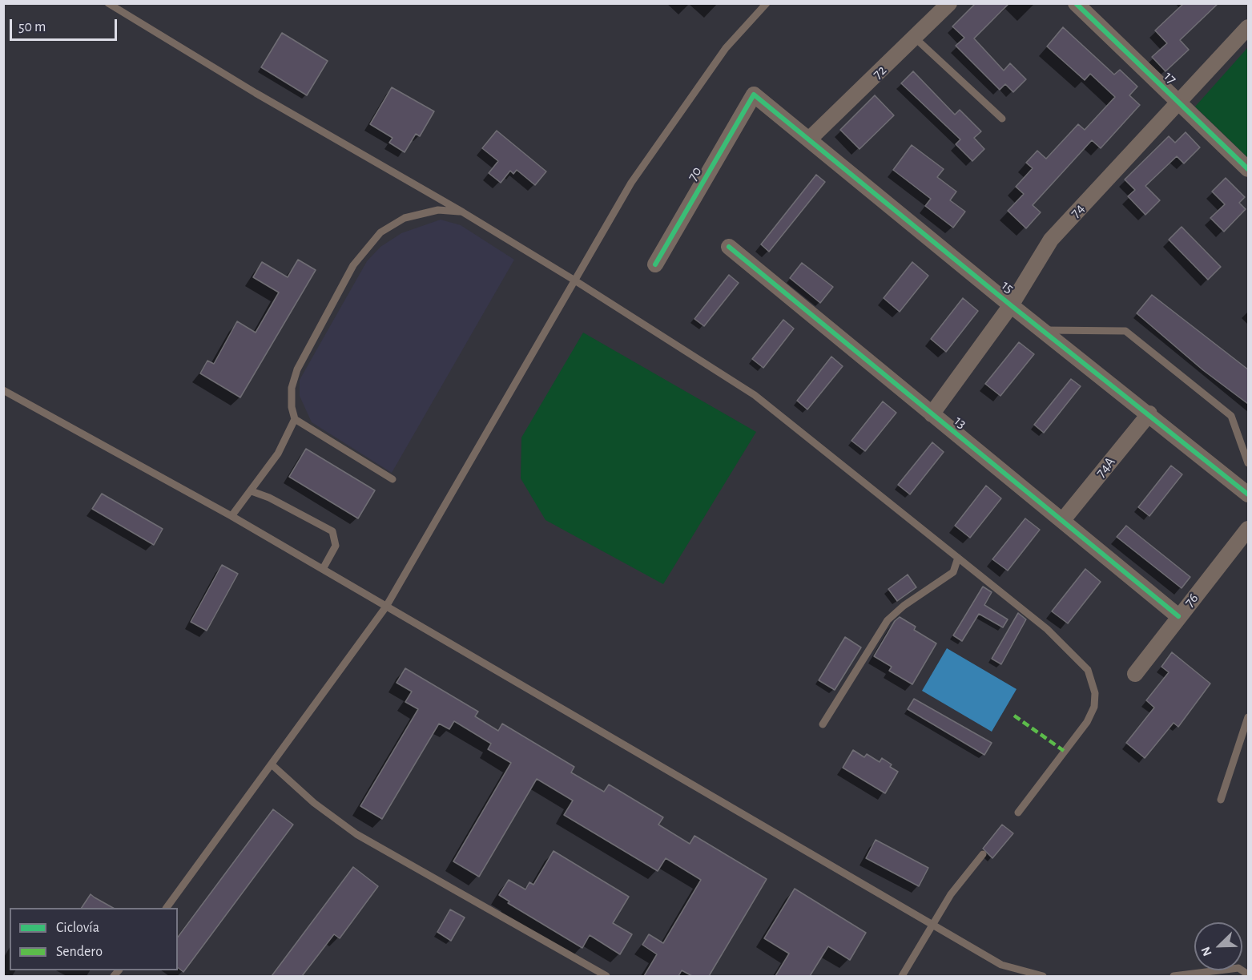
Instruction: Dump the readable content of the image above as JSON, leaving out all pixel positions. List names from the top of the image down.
{
  "streets": {
    "street": [
      "72",
      "17",
      "70",
      "74",
      "15",
      "13",
      "74A",
      "76"
    ]
  },
  "crossings": [
    ["72", "15"],
    ["17", "74"],
    ["70", "15"],
    ["74", "15"],
    ["74", "13"],
    ["15", "74A"],
    ["13", "74A"],
    ["13", "76"]
  ],
  "legend": ["Ciclovía", "Sendero"],
  "scale_bar": "50 m",
  "north": "bottom left"
}
